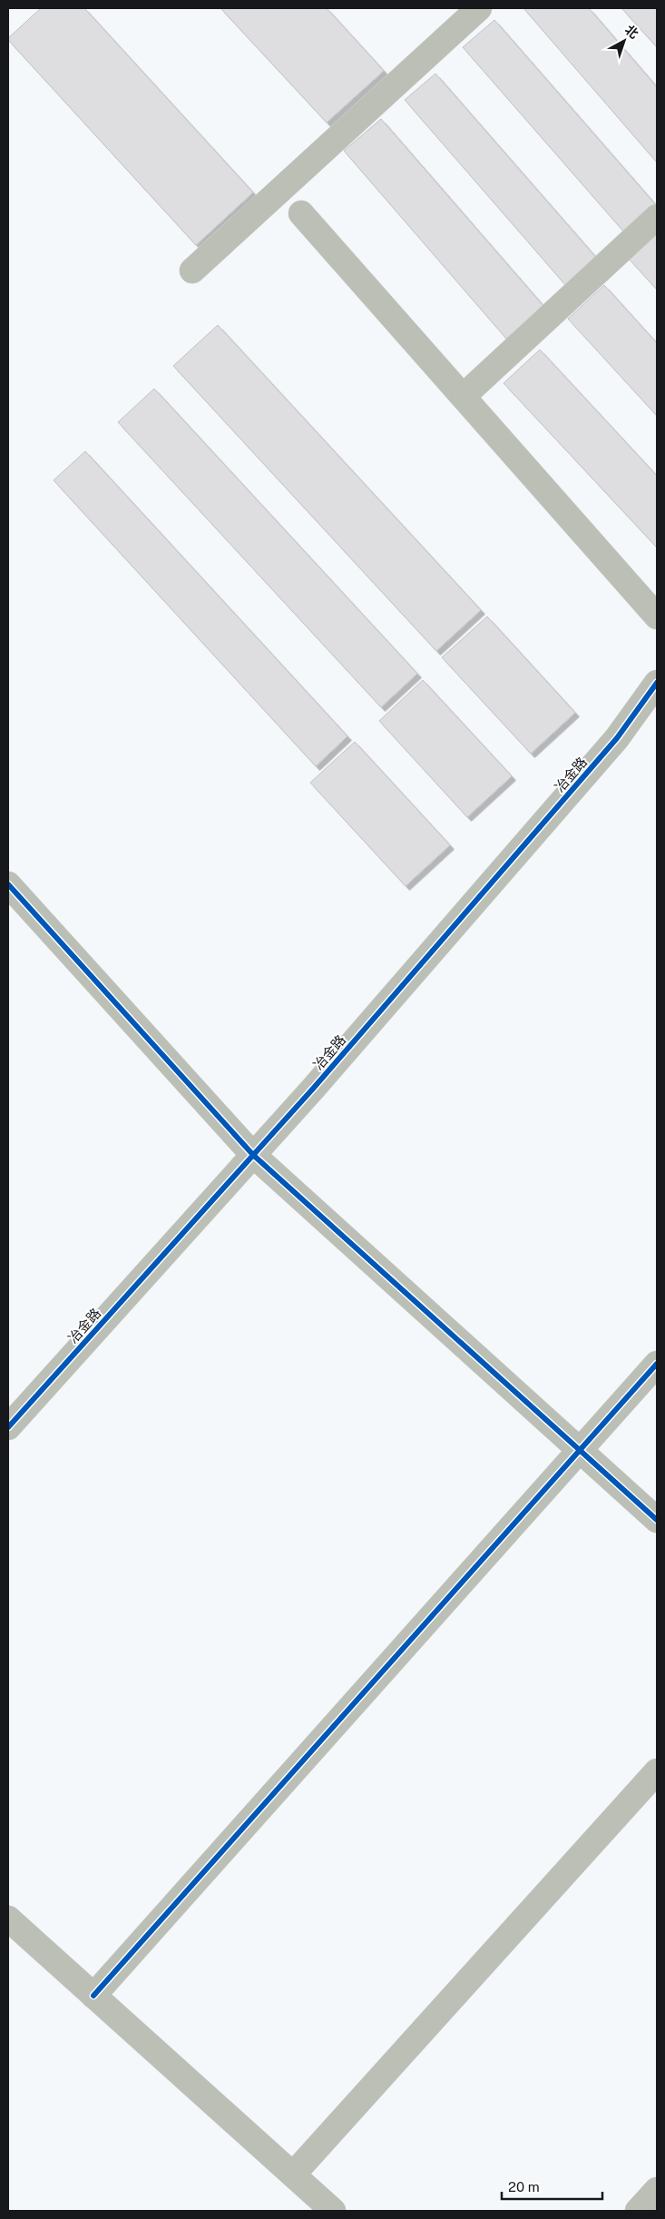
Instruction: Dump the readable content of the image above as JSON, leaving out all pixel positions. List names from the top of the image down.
{
  "streets": {
    "street": ["冶金路"]
  },
  "scale_bar": "20 m",
  "north": "top right"
}
